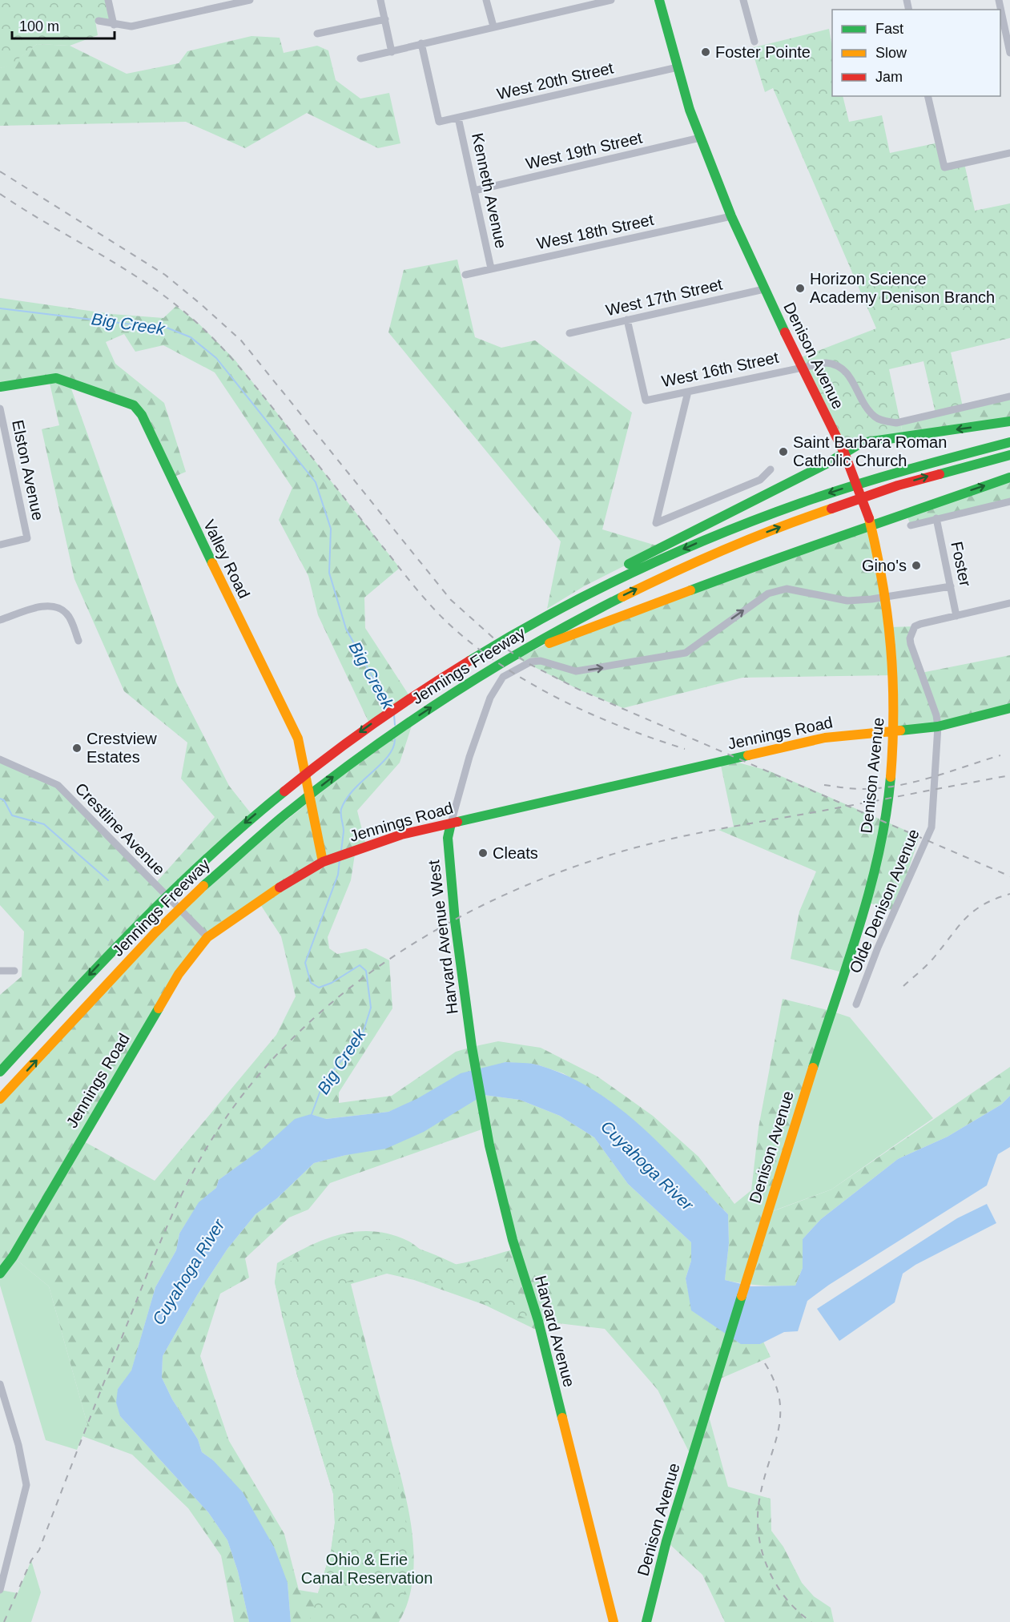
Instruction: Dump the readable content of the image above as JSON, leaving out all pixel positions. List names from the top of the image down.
{
  "streets": {
    "main road": [
      "Denison Avenue",
      "Valley Road",
      "Jennings Freeway",
      "Jennings Road",
      "Harvard Avenue West",
      "Harvard Avenue"
    ],
    "street": [
      "West 20th Street",
      "West 19th Street",
      "Kenneth Avenue",
      "West 18th Street",
      "West 17th Street",
      "West 16th Street",
      "Elston Avenue",
      "Foster",
      "Crestline Avenue",
      "Olde Denison Avenue"
    ]
  },
  "crossings": [
    ["West 20th Street", "Kenneth Avenue"],
    ["West 20th Street", "Denison Avenue"],
    ["West 19th Street", "Kenneth Avenue"],
    ["West 19th Street", "Denison Avenue"],
    ["Kenneth Avenue", "West 18th Street"],
    ["West 18th Street", "Denison Avenue"],
    ["West 17th Street", "Denison Avenue"],
    ["West 17th Street", "West 16th Street"],
    ["Denison Avenue", "West 16th Street"],
    ["Valley Road", "Jennings Road"],
    ["Foster", "Olde Denison Avenue"],
    ["Jennings Road", "Crestline Avenue"],
    ["Jennings Road", "Olde Denison Avenue"],
    ["Jennings Road", "Harvard Avenue West"],
    ["Harvard Avenue West", "Harvard Avenue"]
  ],
  "water": ["Big Creek", "Cuyahoga River"],
  "parks": ["Ohio & Erie Canal Reservation"],
  "places": [
    "Foster Pointe",
    "Horizon Science Academy Denison Branch",
    "Saint Barbara Roman Catholic Church",
    "Gino's",
    "Crestview Estates",
    "Cleats"
  ],
  "legend": ["Fast", "Slow", "Jam"],
  "scale_bar": "100 m"
}
